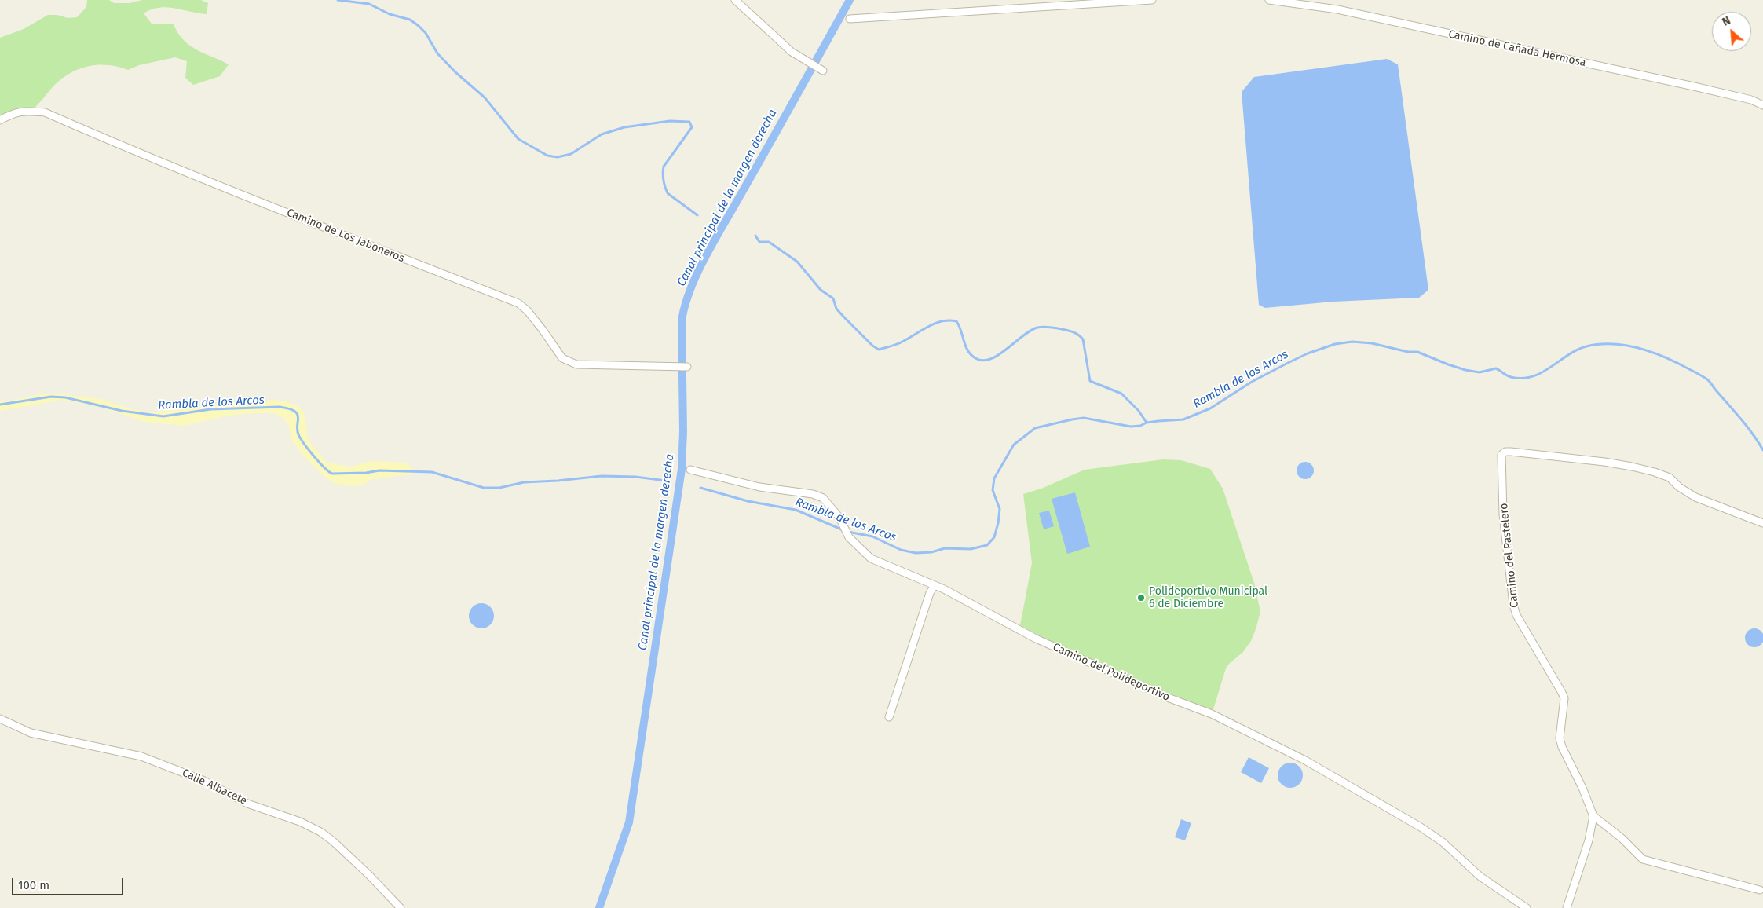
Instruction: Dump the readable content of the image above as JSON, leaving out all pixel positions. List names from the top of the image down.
{
  "streets": {
    "street": [
      "Camino de Cañada Hermosa",
      "Camino de Los Jaboneros",
      "Camino del Pastelero",
      "Camino del Polideportivo",
      "Calle Albacete"
    ]
  },
  "water": ["Canal principal de la margen derecha", "Rambla de los Arcos"],
  "places": ["Polideportivo Municipal 6 de Diciembre"],
  "scale_bar": "100 m",
  "north": "top left"
}
